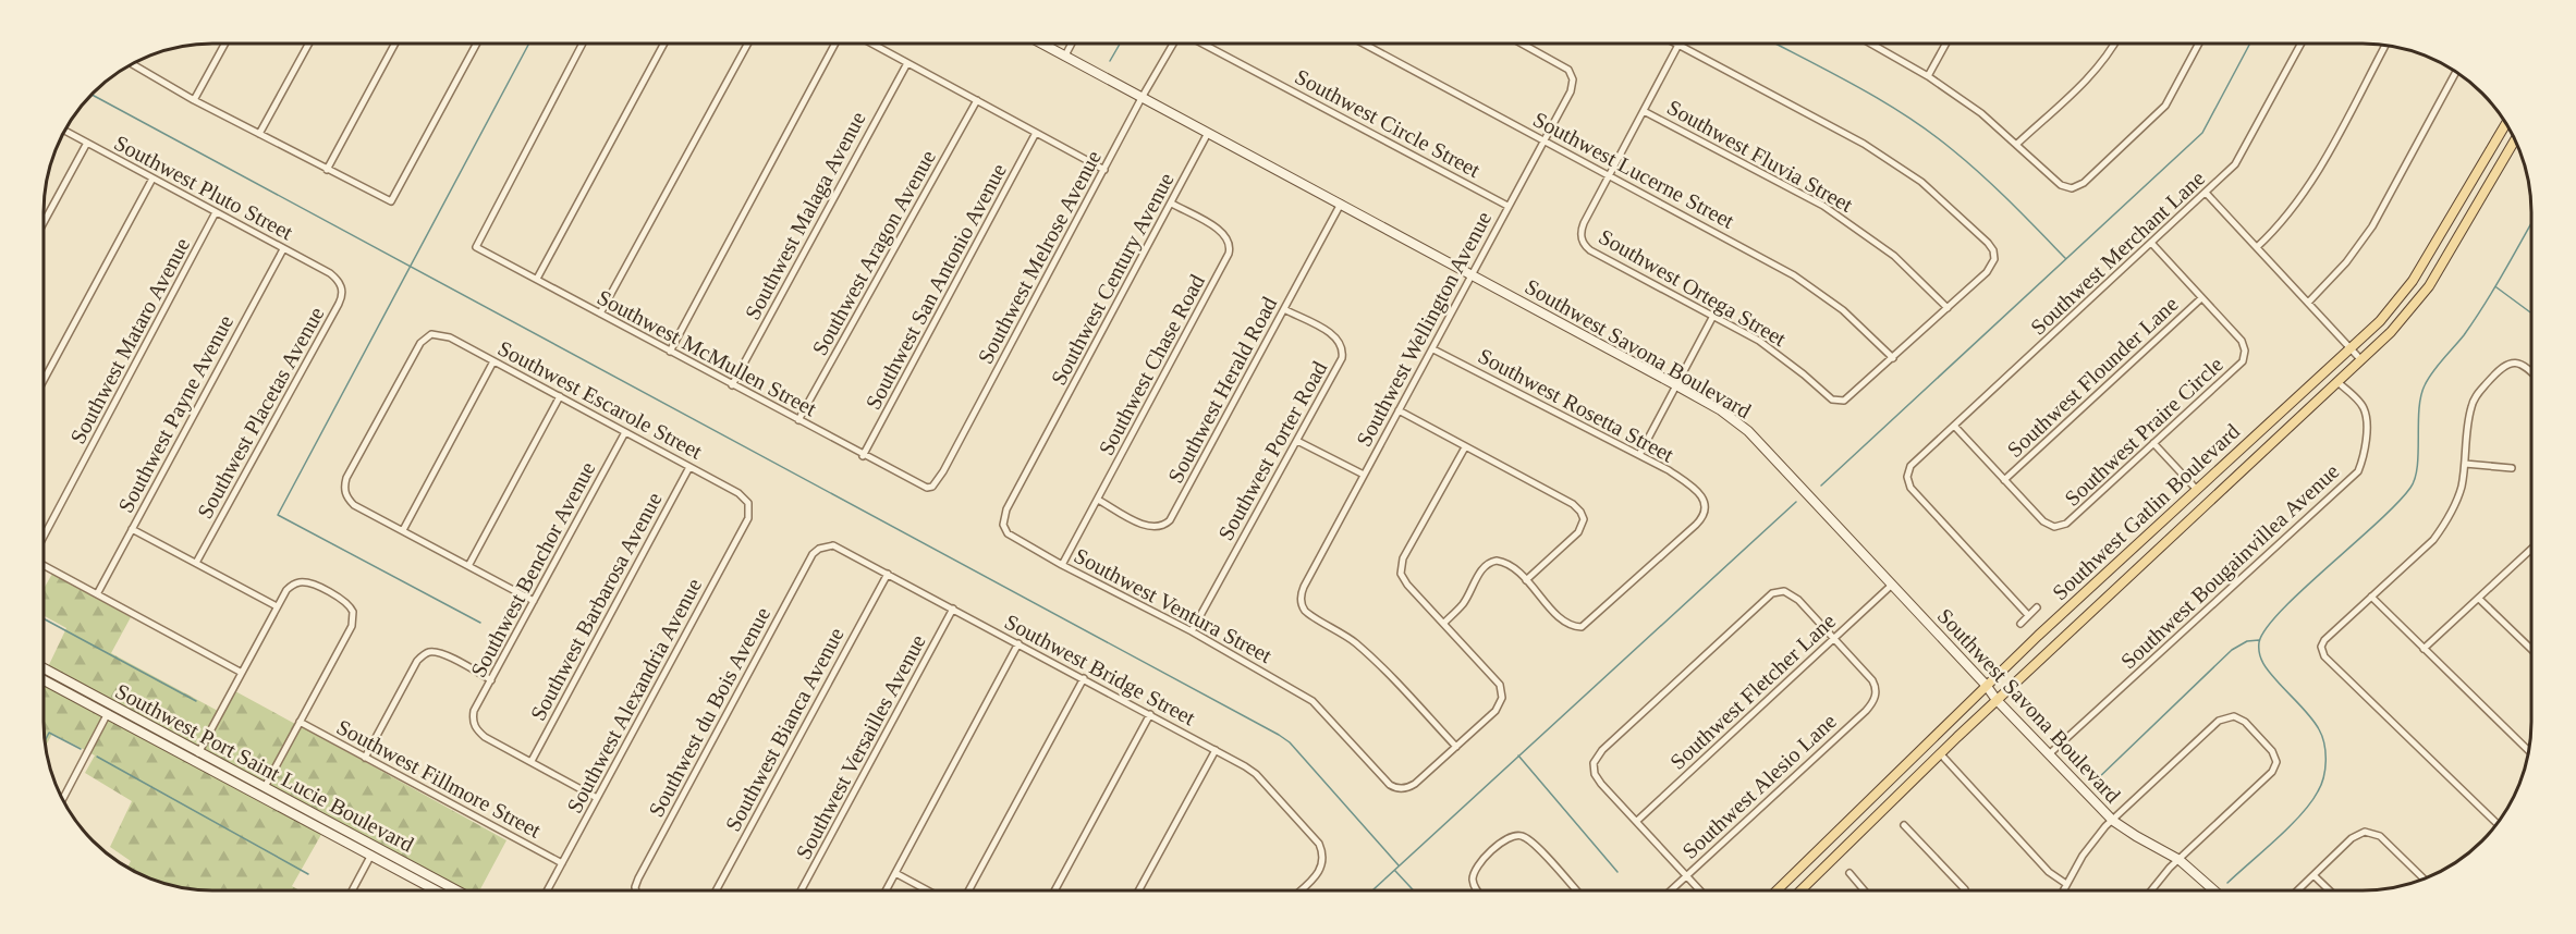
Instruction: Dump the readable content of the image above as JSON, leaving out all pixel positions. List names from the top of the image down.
{
  "streets": {
    "main road": ["Southwest Gatlin Boulevard"],
    "street": [
      "Southwest Circle Street",
      "Southwest Fluvia Street",
      "Southwest Lucerne Street",
      "Southwest Pluto Street",
      "Southwest Malaga Avenue",
      "Southwest Aragon Avenue",
      "Southwest Merchant Lane",
      "Southwest Melrose Avenue",
      "Southwest Century Avenue",
      "Southwest San Antonio Avenue",
      "Southwest Ortega Street",
      "Southwest Wellington Avenue",
      "Southwest Mataro Avenue",
      "Southwest Savona Boulevard",
      "Southwest McMullen Street",
      "Southwest Chase Road",
      "Southwest Flounder Lane",
      "Southwest Herald Road",
      "Southwest Escarole Street",
      "Southwest Rosetta Street",
      "Southwest Placetas Avenue",
      "Southwest Payne Avenue",
      "Southwest Praire Circle",
      "Southwest Porter Road",
      "Southwest Bougainvillea Avenue",
      "Southwest Benchor Avenue",
      "Southwest Ventura Street",
      "Southwest Barbarosa Avenue",
      "Southwest Bridge Street",
      "Southwest Fletcher Lane",
      "Southwest Alexandria Avenue",
      "Southwest du Bois Avenue",
      "Southwest Bianca Avenue",
      "Southwest Versailles Avenue",
      "Southwest Port Saint Lucie Boulevard",
      "Southwest Fillmore Street",
      "Southwest Alesio Lane"
    ]
  },
  "crossings": [
    ["Southwest Circle Street", "Southwest Wellington Avenue"],
    ["Southwest Lucerne Street", "Southwest Ortega Street"],
    ["Southwest Lucerne Street", "Southwest Wellington Avenue"],
    ["Southwest Pluto Street", "Southwest Mataro Avenue"],
    ["Southwest Pluto Street", "Southwest Placetas Avenue"],
    ["Southwest Pluto Street", "Southwest Payne Avenue"],
    ["Southwest Malaga Avenue", "Southwest McMullen Street"],
    ["Southwest Aragon Avenue", "Southwest McMullen Street"],
    ["Southwest Merchant Lane", "Southwest Praire Circle"],
    ["Southwest Melrose Avenue", "Southwest Savona Boulevard"],
    ["Southwest Melrose Avenue", "Southwest McMullen Street"],
    ["Southwest Century Avenue", "Southwest Savona Boulevard"],
    ["Southwest Century Avenue", "Southwest Chase Road"],
    ["Southwest Century Avenue", "Southwest Ventura Street"],
    ["Southwest San Antonio Avenue", "Southwest McMullen Street"],
    ["Southwest Wellington Avenue", "Southwest Savona Boulevard"],
    ["Southwest Wellington Avenue", "Southwest Rosetta Street"],
    ["Southwest Wellington Avenue", "Southwest Ventura Street"],
    ["Southwest Savona Boulevard", "Southwest Herald Road"],
    ["Southwest Savona Boulevard", "Southwest Gatlin Boulevard"],
    ["Southwest Savona Boulevard", "Southwest Bougainvillea Avenue"],
    ["Southwest Savona Boulevard", "Southwest Fletcher Lane"],
    ["Southwest Chase Road", "Southwest Herald Road"],
    ["Southwest Chase Road", "Southwest Ventura Street"],
    ["Southwest Flounder Lane", "Southwest Praire Circle"],
    ["Southwest Herald Road", "Southwest Porter Road"],
    ["Southwest Escarole Street", "Southwest Benchor Avenue"],
    ["Southwest Escarole Street", "Southwest Barbarosa Avenue"],
    ["Southwest Escarole Street", "Southwest Alexandria Avenue"],
    ["Southwest Porter Road", "Southwest Ventura Street"],
    ["Southwest Gatlin Boulevard", "Southwest Bougainvillea Avenue"],
    ["Southwest Benchor Avenue", "Southwest Barbarosa Avenue"],
    ["Southwest Bridge Street", "Southwest du Bois Avenue"],
    ["Southwest Bridge Street", "Southwest Bianca Avenue"],
    ["Southwest Bridge Street", "Southwest Versailles Avenue"],
    ["Southwest Fletcher Lane", "Southwest Alesio Lane"],
    ["Southwest Alexandria Avenue", "Southwest Fillmore Street"]
  ]
}
